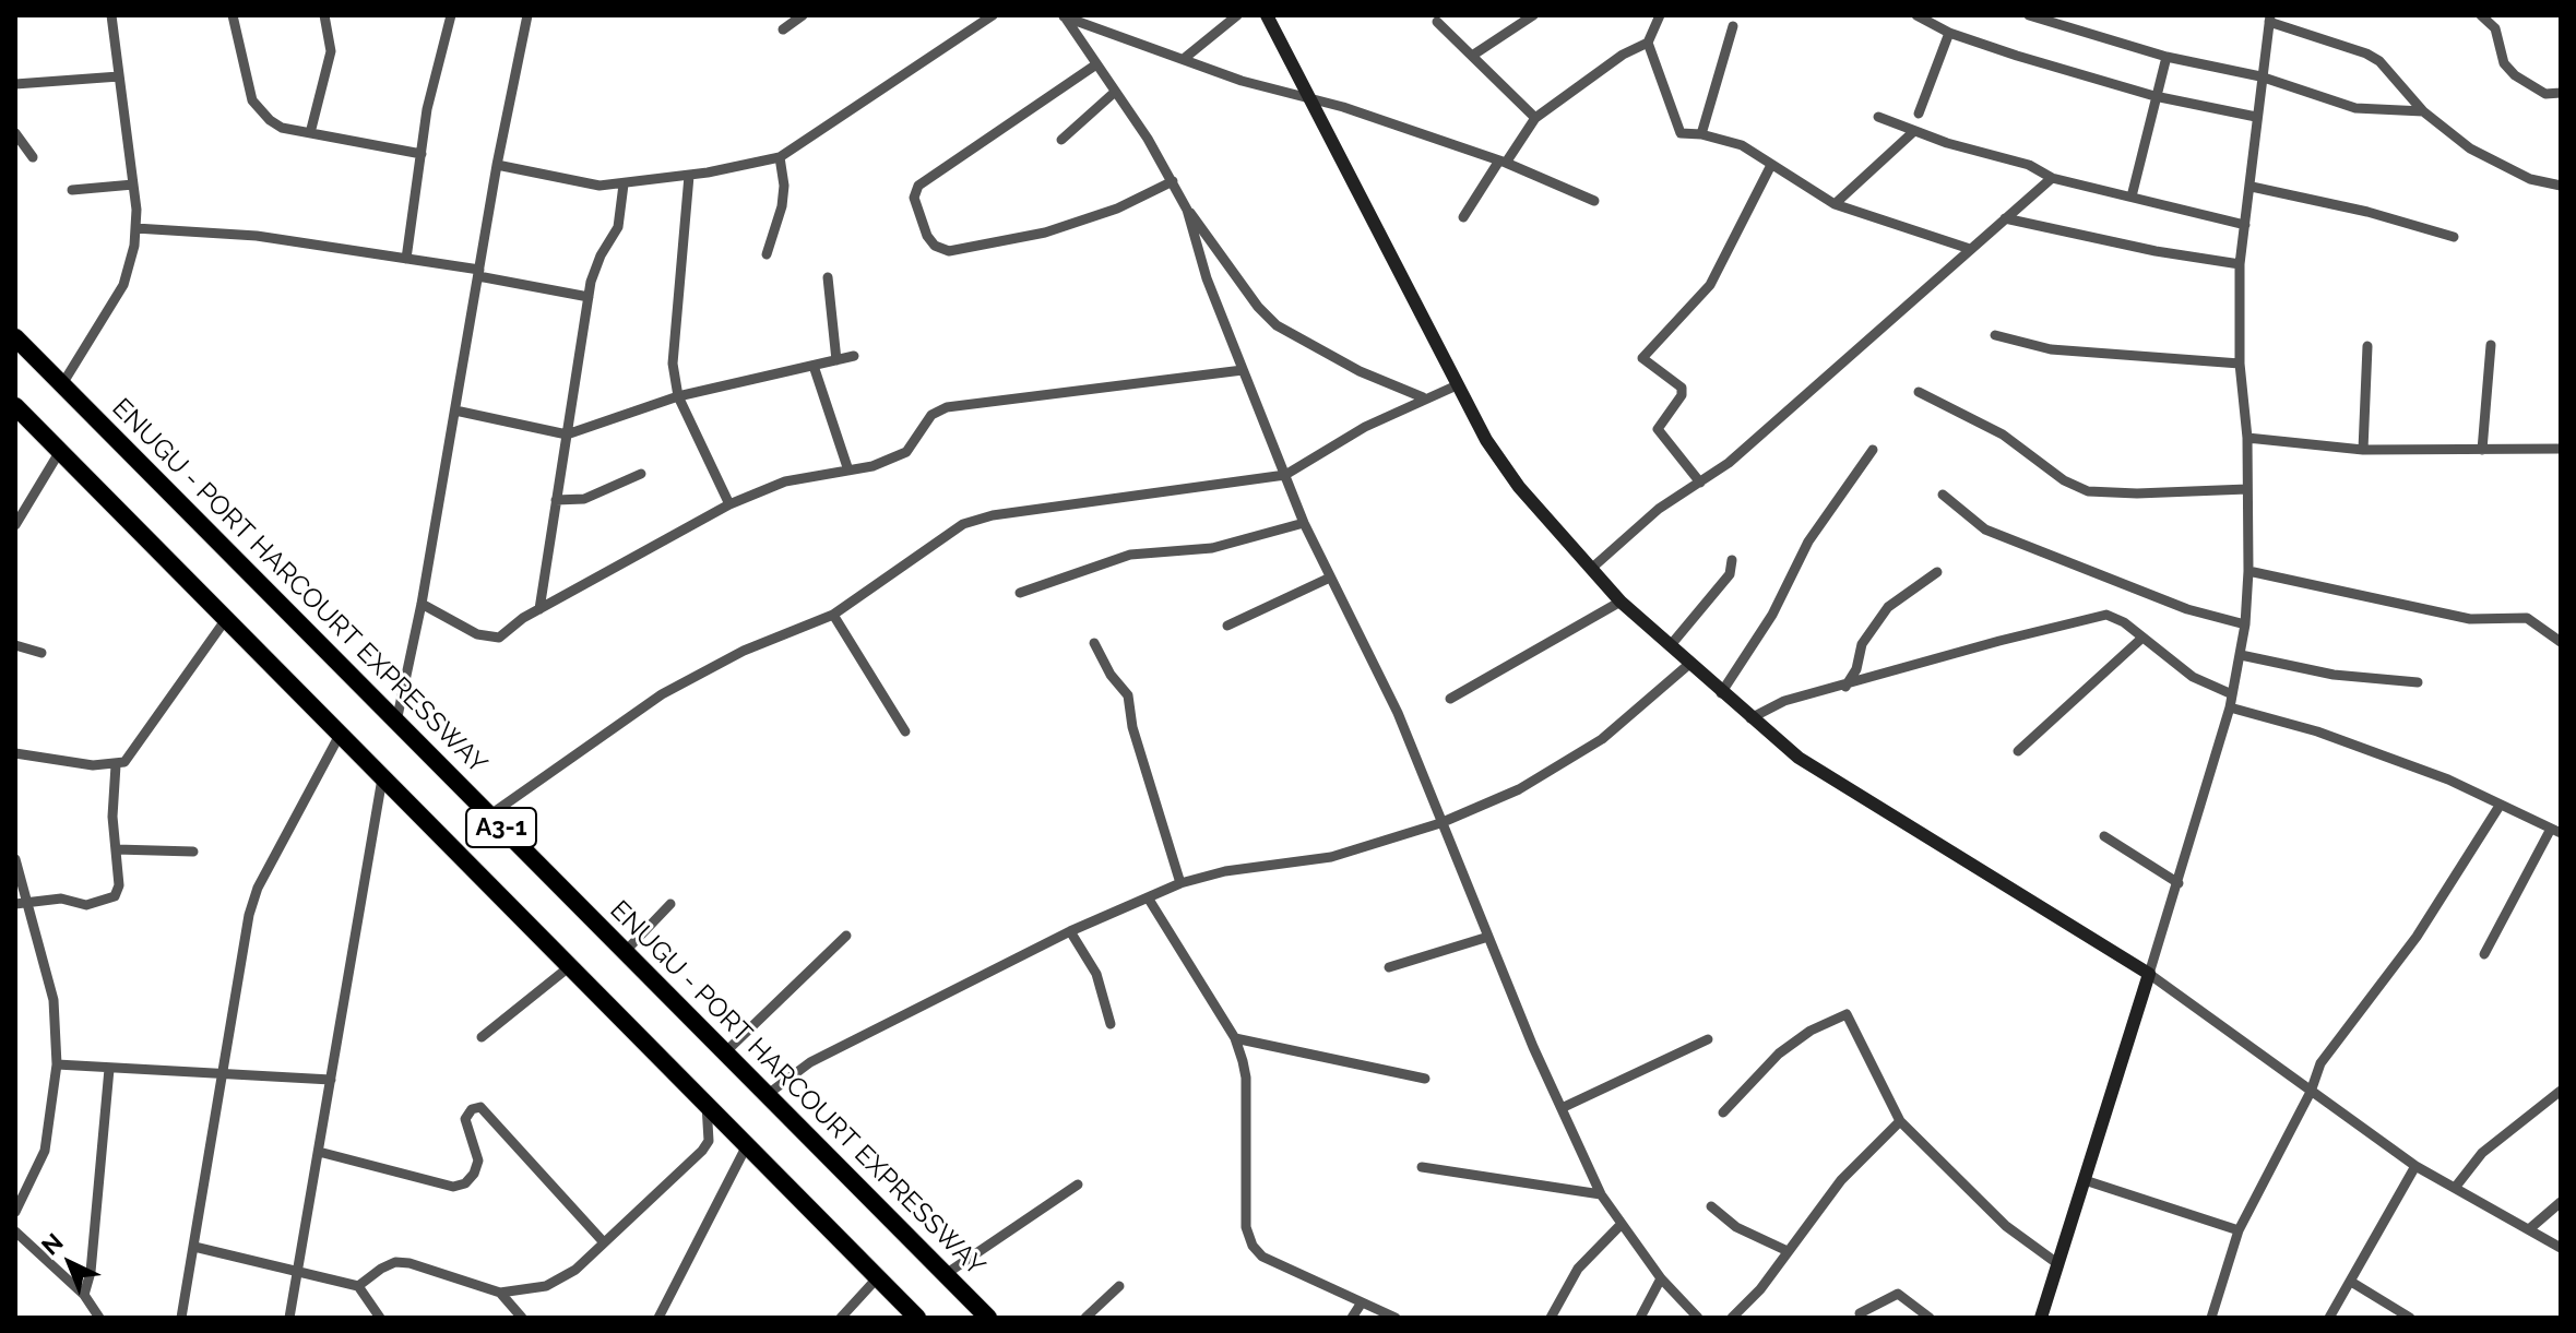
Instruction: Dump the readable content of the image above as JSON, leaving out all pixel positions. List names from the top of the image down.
{
  "streets": {
    "highway": ["ENUGU - PORT HARCOURT EXPRESSWAY", "A3-1"]
  },
  "north": "top left"
}
